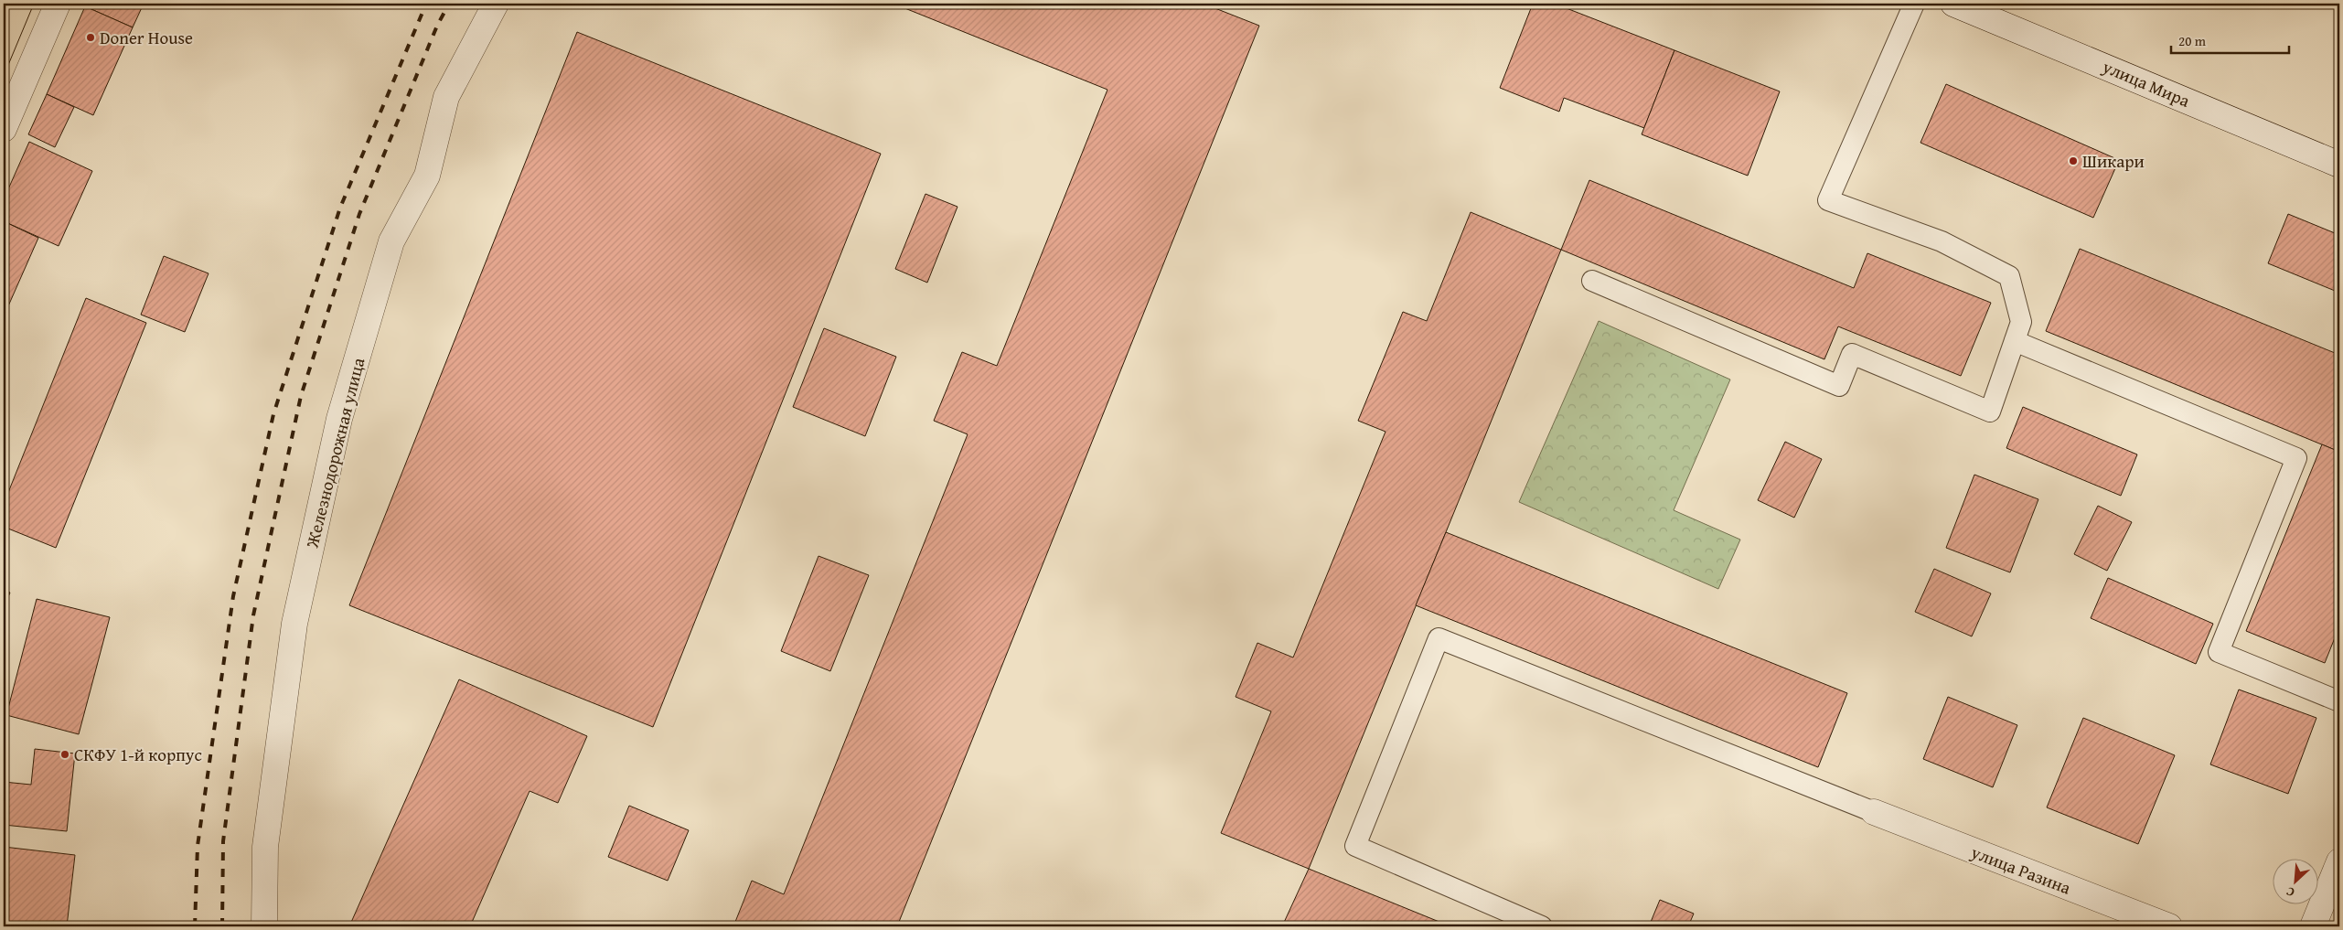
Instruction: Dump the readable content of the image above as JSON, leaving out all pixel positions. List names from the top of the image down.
{
  "streets": {
    "street": ["улица Мира", "Железнодорожная улица", "улица Разина"]
  },
  "places": ["Doner House", "Шикари", "СКФУ 1-й корпус"],
  "scale_bar": "20 m",
  "north": "bottom left"
}
